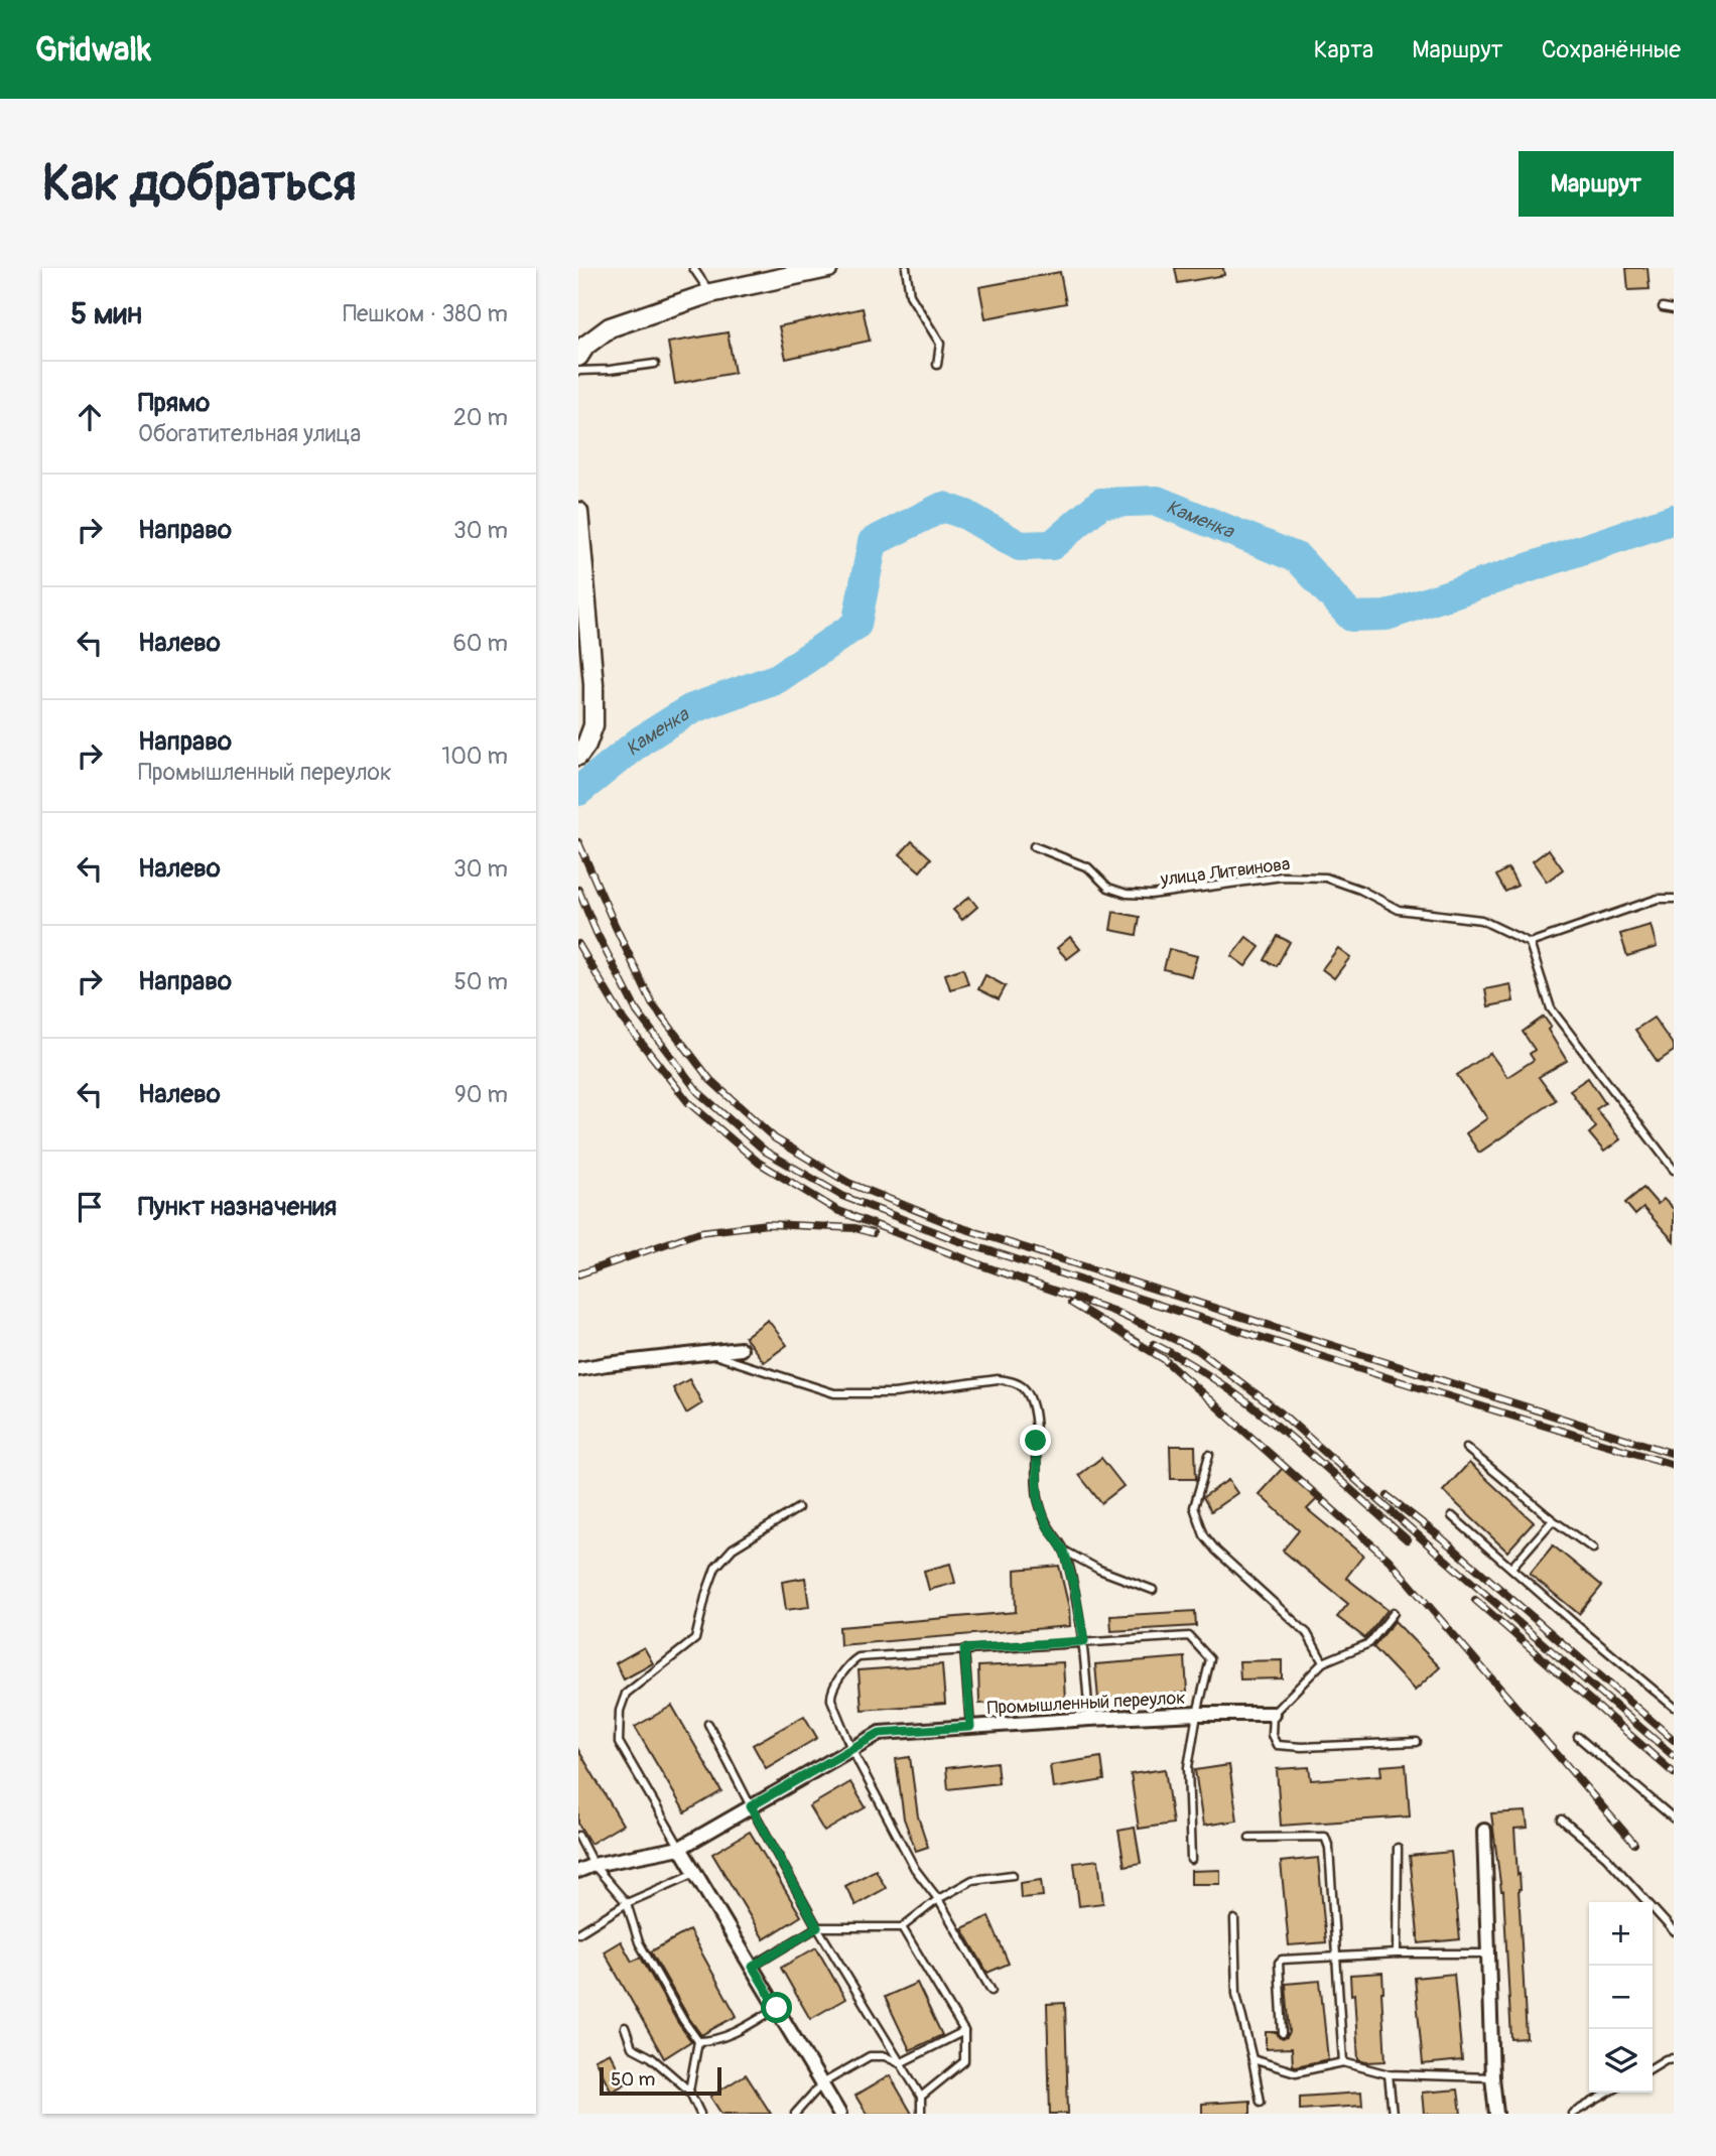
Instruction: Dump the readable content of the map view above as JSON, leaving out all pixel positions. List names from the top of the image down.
{
  "streets": {
    "street": ["Промышленный переулок"],
    "lane": ["улица Литвинова"]
  },
  "water": ["Каменка"],
  "scale_bar": "50 m",
  "page": {
    "header": "Gridwalk",
    "nav": ["Карта", "Маршрут", "Сохранённые"],
    "buttons": "Маршрут",
    "title": "Как добраться",
    "heading": ["5 мин", "Пешком · 380 m"],
    "list": [
      ["Прямо", "Обогатительная улица", "20 m"],
      ["Направо", "30 m"],
      ["Налево", "60 m"],
      ["Направо", "Промышленный переулок", "100 m"],
      ["Налево", "30 m"],
      ["Направо", "50 m"],
      ["Налево", "90 m"],
      "Пункт назначения"
    ],
    "map_buttons": ["+", "−"],
    "scale": "50 m"
  }
}
